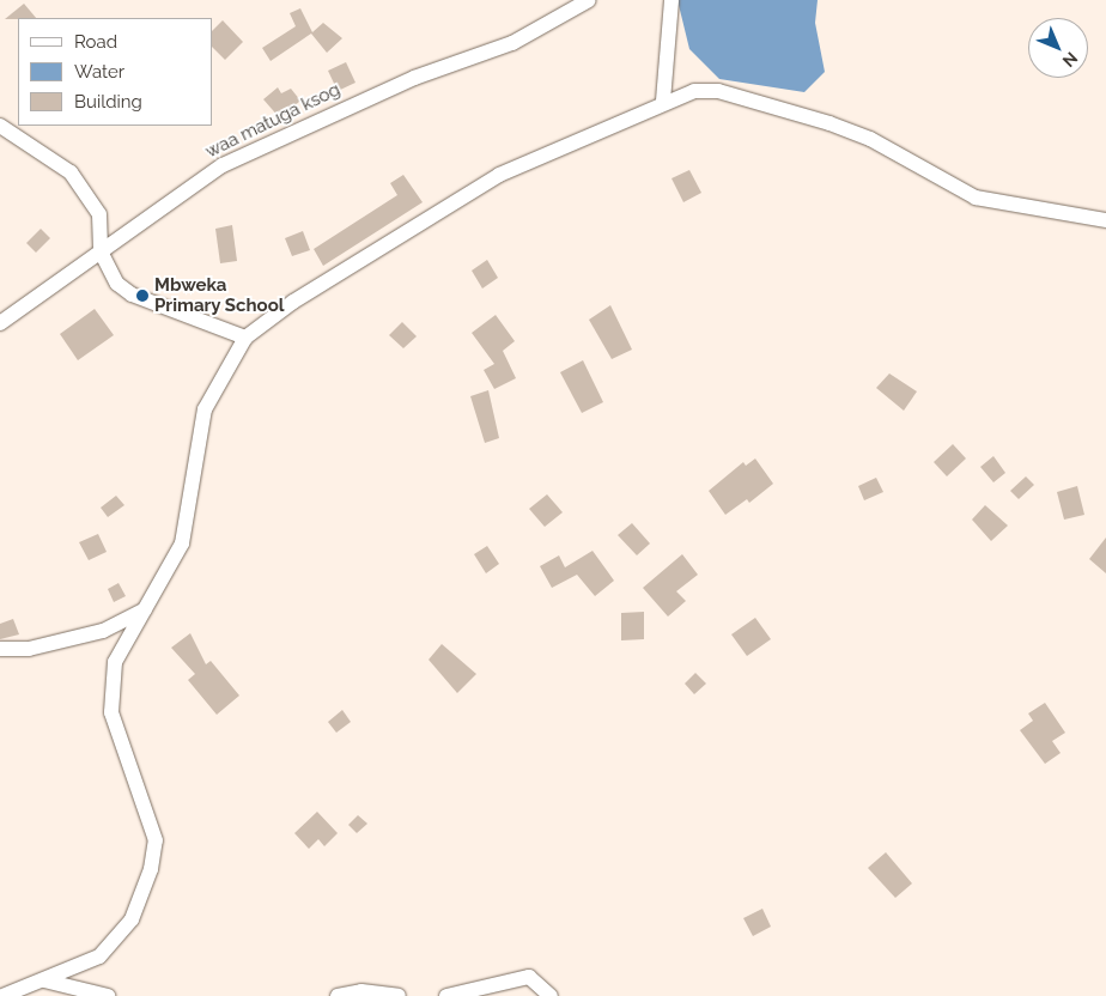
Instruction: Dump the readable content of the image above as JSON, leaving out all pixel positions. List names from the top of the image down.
{
  "streets": {
    "street": ["waa matuga ksog"]
  },
  "places": ["Mbweka Primary School"],
  "legend": ["Road", "Water", "Building"],
  "north": "bottom right"
}
